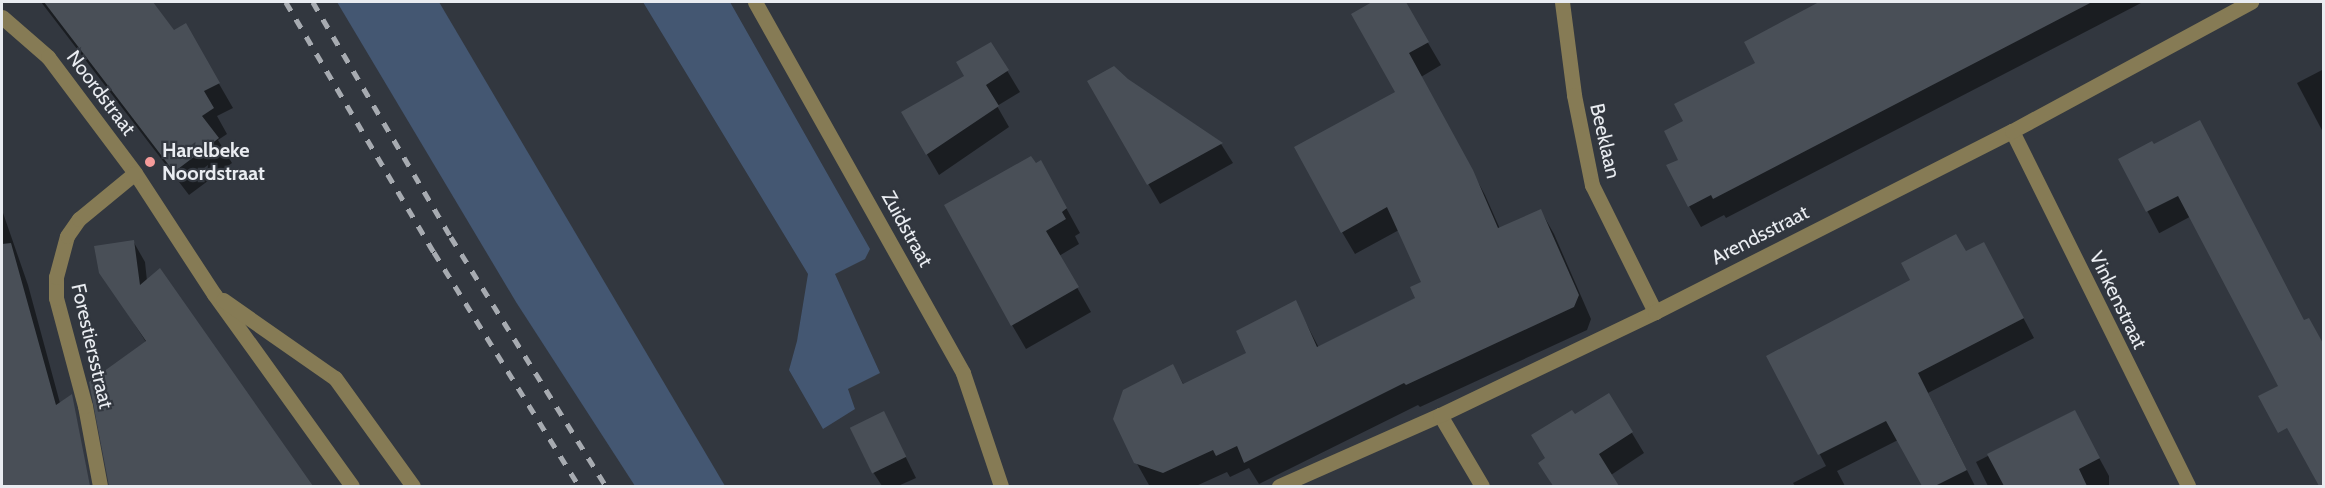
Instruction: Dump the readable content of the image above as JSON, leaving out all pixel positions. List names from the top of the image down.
{
  "streets": {
    "street": [
      "Noordstraat",
      "Beeklaan",
      "Zuidstraat",
      "Arendsstraat",
      "Vinkenstraat",
      "Forestiersstraat"
    ]
  },
  "crossings": [
    ["Noordstraat", "Forestiersstraat"],
    ["Beeklaan", "Arendsstraat"],
    ["Arendsstraat", "Vinkenstraat"]
  ],
  "places": ["Harelbeke Noordstraat"]
}
